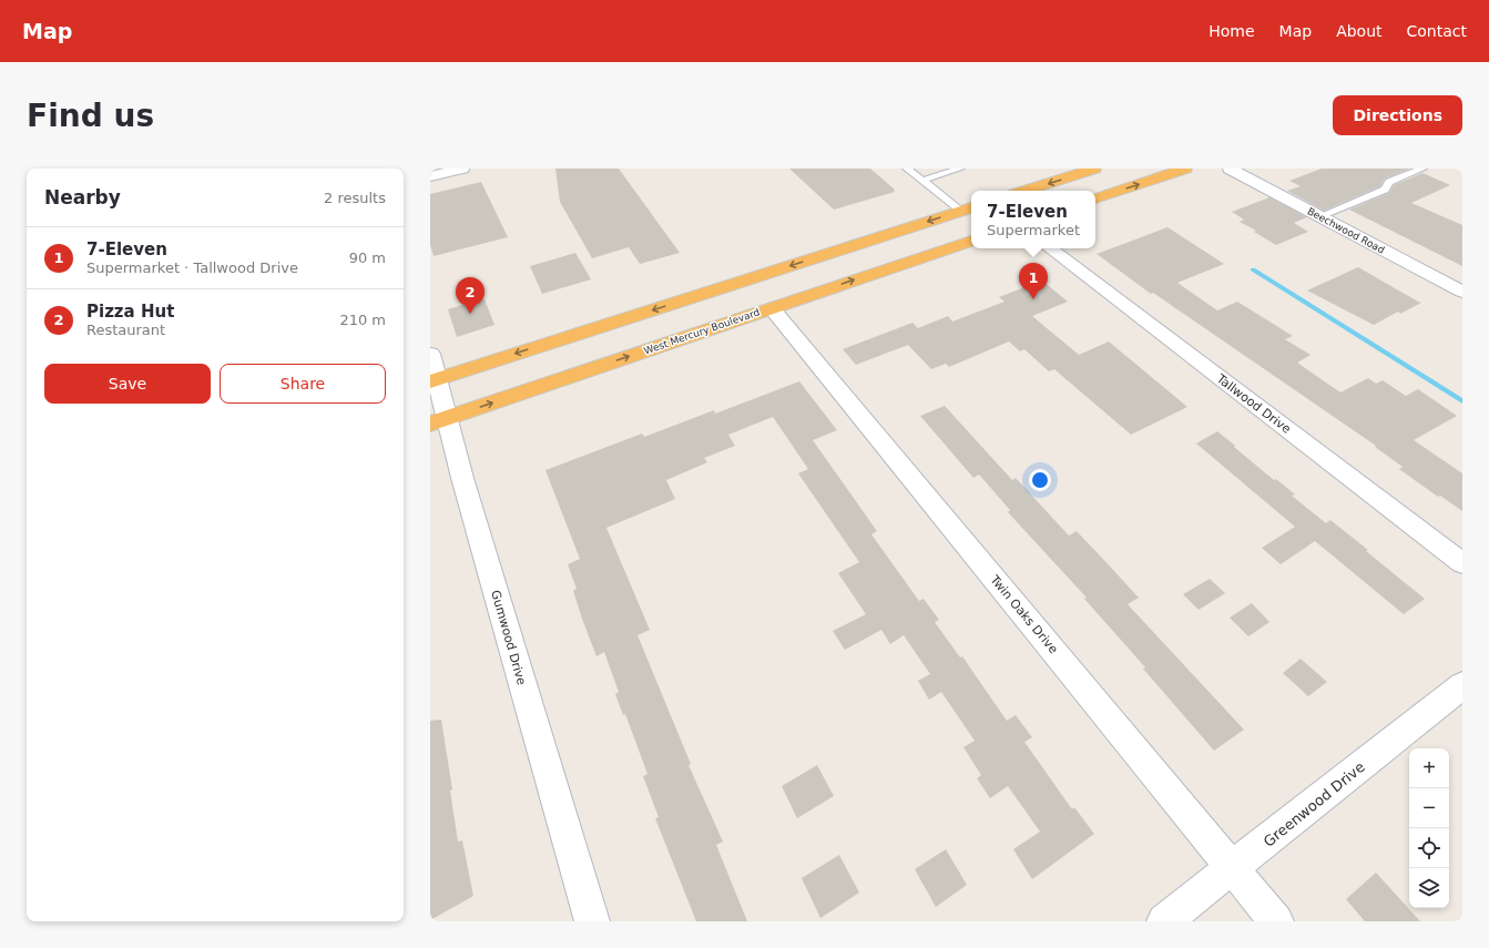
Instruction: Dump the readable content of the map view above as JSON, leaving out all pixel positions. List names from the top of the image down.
{
  "streets": {
    "highway": ["West Mercury Boulevard"],
    "street": [
      "Beechwood Road",
      "Tallwood Drive",
      "Twin Oaks Drive",
      "Gumwood Drive",
      "Greenwood Drive"
    ]
  },
  "crossings": [
    ["West Mercury Boulevard", "Twin Oaks Drive"],
    ["West Mercury Boulevard", "Gumwood Drive"],
    ["Twin Oaks Drive", "Greenwood Drive"]
  ],
  "page": {
    "header": "Map",
    "nav": [
      "Home",
      "Map",
      "About",
      "Contact"
    ],
    "buttons": [
      "Directions",
      ["Save", "Share"]
    ],
    "title": "Find us",
    "heading": ["Nearby", "2 results"],
    "popup": ["7-Eleven", "Supermarket"],
    "list": [
      {
        "mark": "1",
        "name": "7-Eleven",
        "note": "Supermarket · Tallwood Drive",
        "value": "90 m"
      },
      {
        "mark": "2",
        "name": "Pizza Hut",
        "note": "Restaurant",
        "value": "210 m"
      }
    ],
    "pins": ["1", "2"],
    "map_buttons": ["+", "−"]
  }
}
